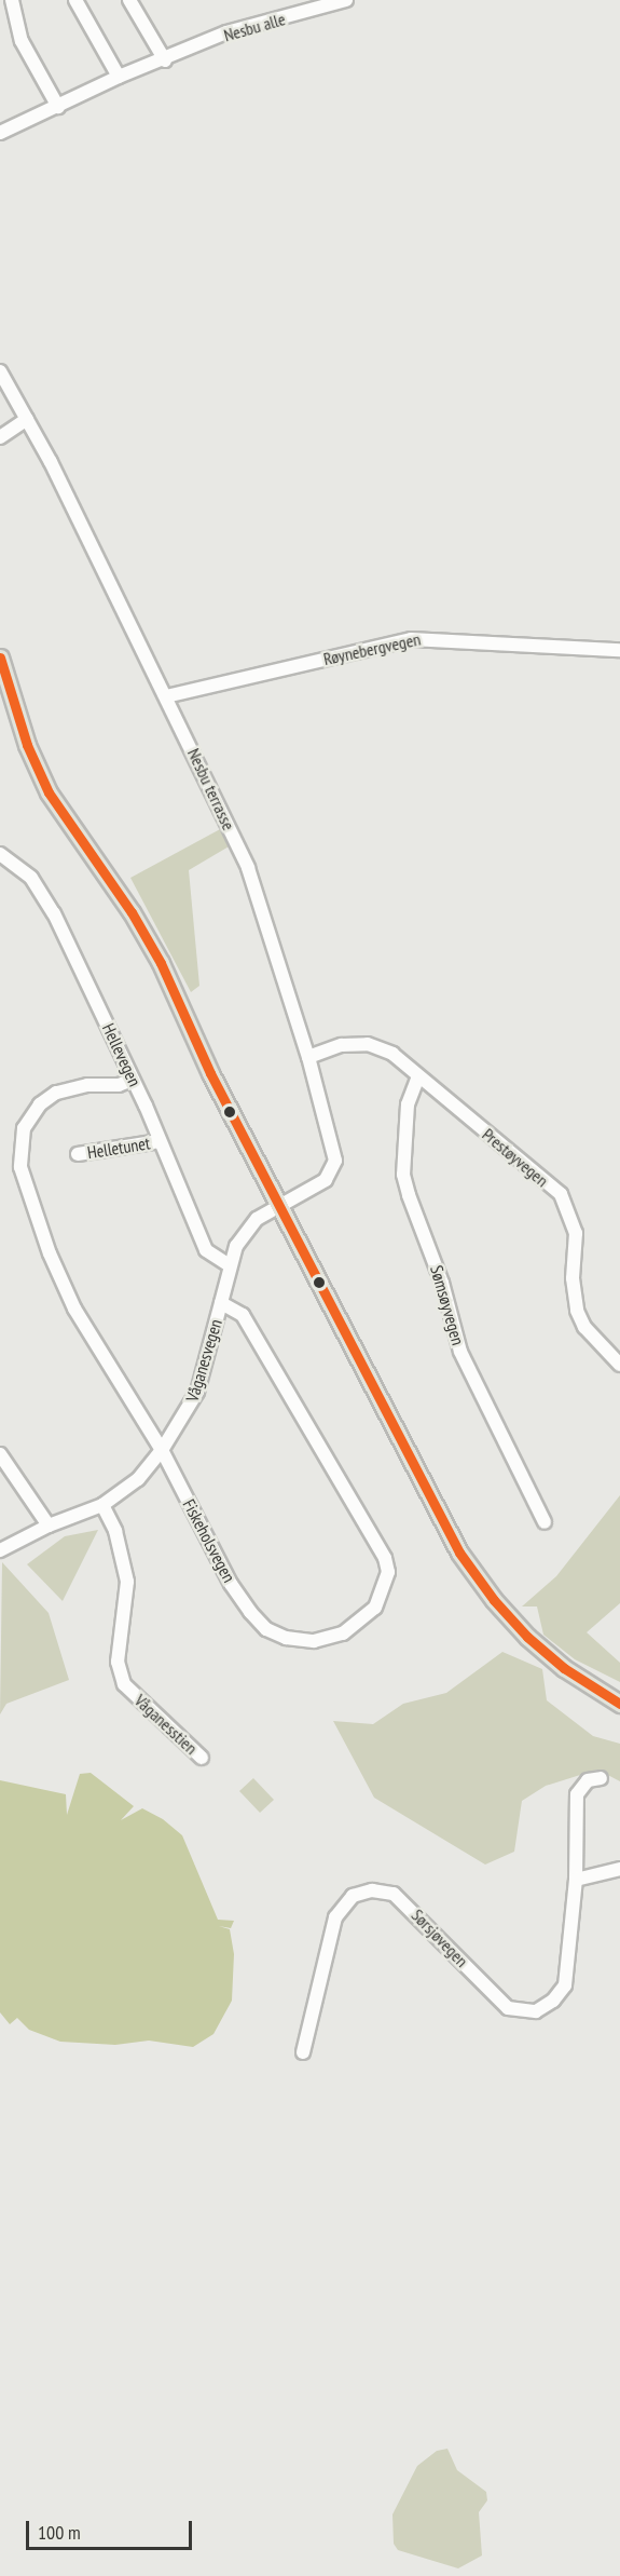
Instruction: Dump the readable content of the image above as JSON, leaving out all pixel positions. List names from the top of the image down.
{
  "streets": {
    "street": [
      "Nesbu alle",
      "Røynebergvegen",
      "Nesbu terrasse",
      "Hellevegen",
      "Helletunet",
      "Prestøyvegen",
      "Sømsøyvegen",
      "Våganesvegen",
      "Fiskeholsvegen",
      "Våganesstien",
      "Sørsjøvegen"
    ]
  },
  "crossings": [
    ["Røynebergvegen", "Nesbu terrasse"],
    ["Nesbu terrasse", "Prestøyvegen"],
    ["Nesbu terrasse", "Våganesvegen"],
    ["Hellevegen", "Helletunet"],
    ["Hellevegen", "Våganesvegen"],
    ["Hellevegen", "Fiskeholsvegen"],
    ["Prestøyvegen", "Sømsøyvegen"],
    ["Våganesvegen", "Fiskeholsvegen"],
    ["Våganesvegen", "Våganesstien"]
  ],
  "scale_bar": "100 m"
}
